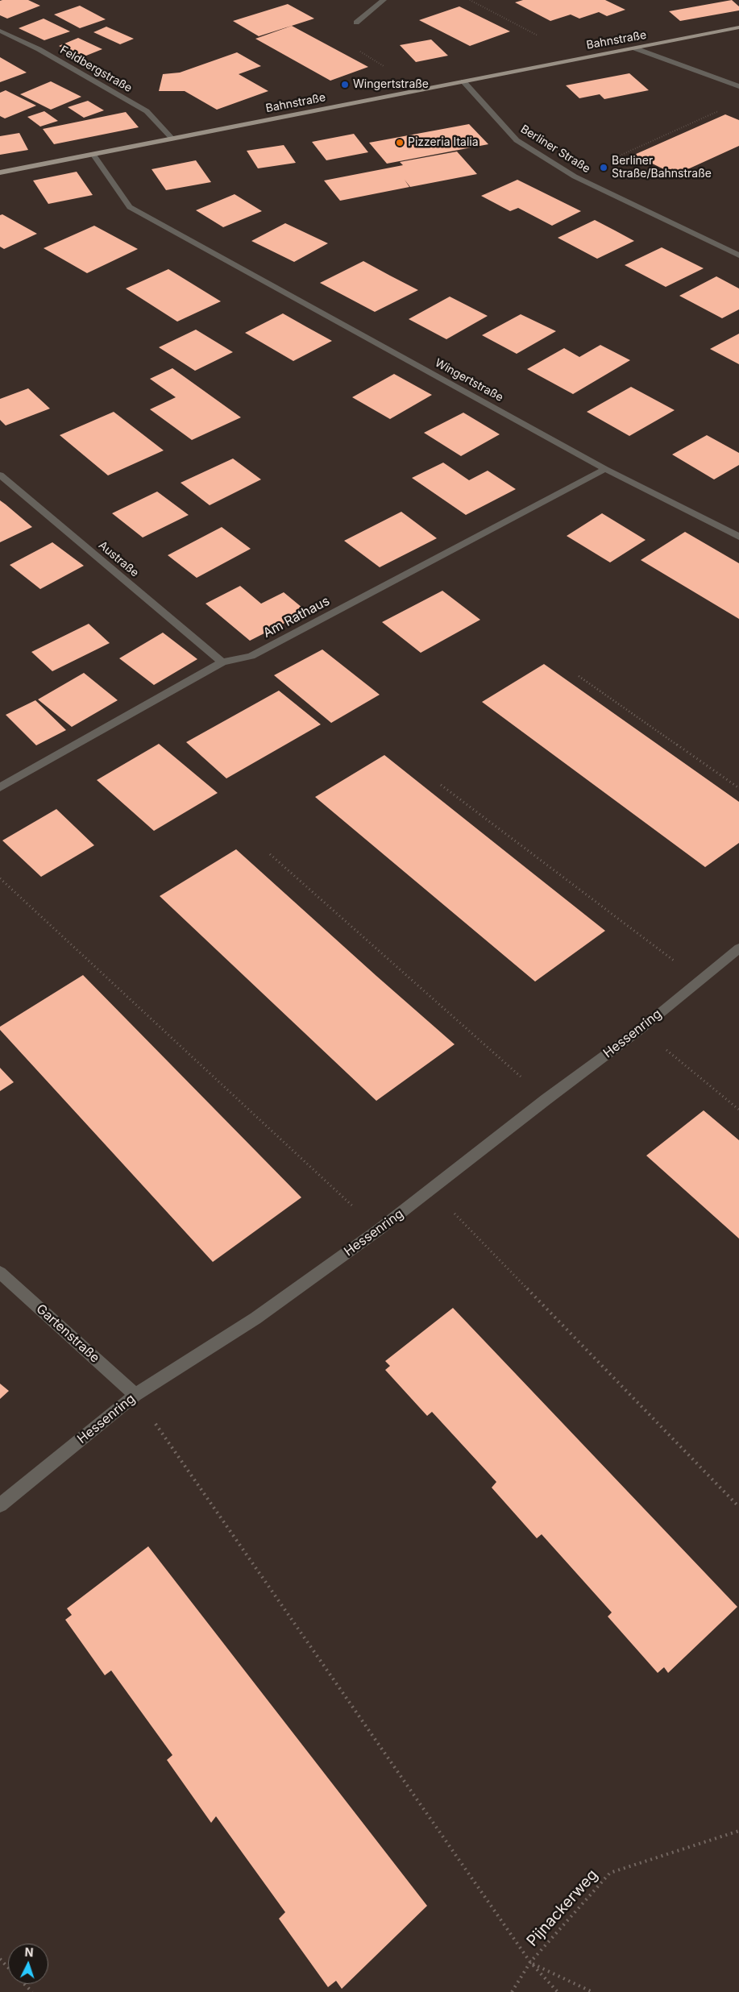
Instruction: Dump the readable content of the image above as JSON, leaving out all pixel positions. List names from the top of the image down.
{
  "streets": {
    "main road": ["Bahnstraße"],
    "street": [
      "Feldbergstraße",
      "Berliner Straße",
      "Wingertstraße",
      "Austraße",
      "Am Rathaus",
      "Hessenring",
      "Gartenstraße"
    ],
    "path": ["Pijnackerweg"]
  },
  "crossings": [
    ["Bahnstraße", "Feldbergstraße"],
    ["Bahnstraße", "Berliner Straße"],
    ["Bahnstraße", "Wingertstraße"],
    ["Wingertstraße", "Am Rathaus"],
    ["Austraße", "Am Rathaus"],
    ["Hessenring", "Gartenstraße"]
  ],
  "places": ["Wingertstraße", "Pizzeria Italia", "Berliner Straße/Bahnstraße"],
  "north": "top"
}
